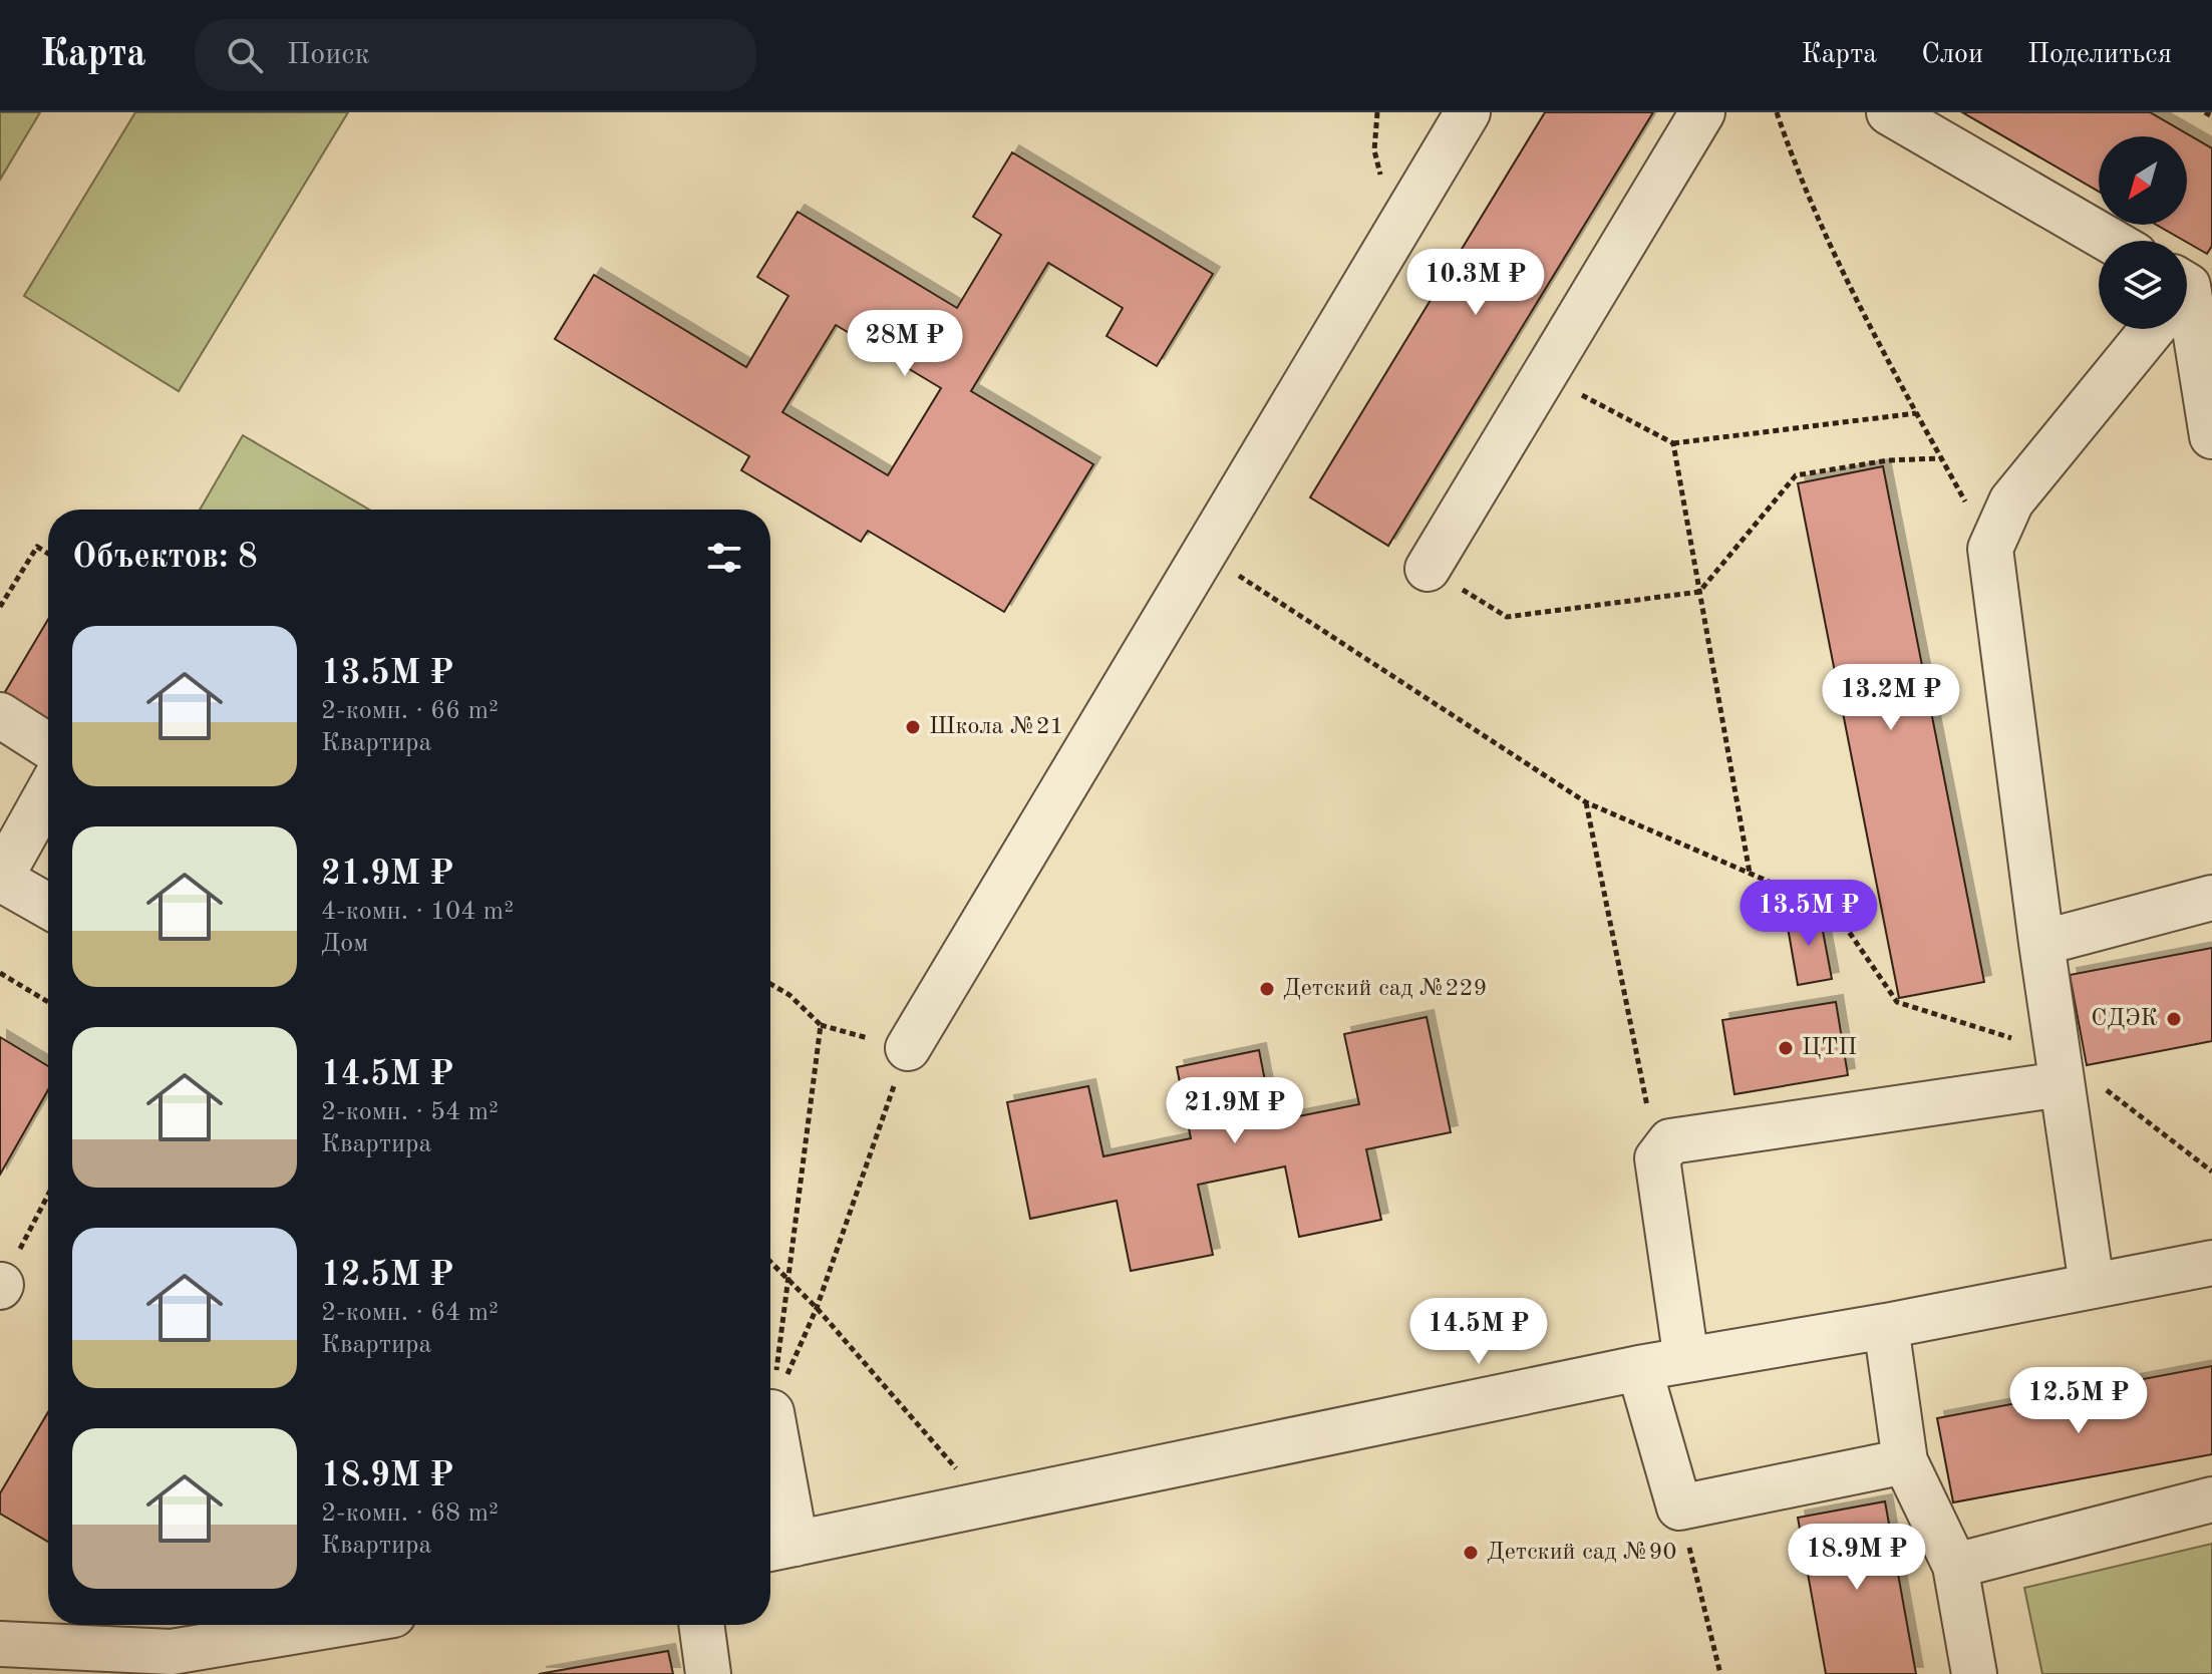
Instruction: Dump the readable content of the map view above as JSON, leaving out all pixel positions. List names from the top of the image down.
{
  "places": [
    "Школа №21",
    "Детский сад №229",
    "СДЭК",
    "ЦТП",
    "Детский сад №90"
  ],
  "north": "bottom left",
  "page": {
    "header": "Карта",
    "search": "Поиск",
    "nav": ["Карта", "Слои", "Поделиться"],
    "price": [
      "10.3M ₽",
      "28M ₽",
      "13.2M ₽",
      "13.5M ₽",
      "21.9M ₽",
      "14.5M ₽",
      "12.5M ₽",
      "18.9M ₽"
    ],
    "heading": "Объектов: 8",
    "list": [
      {
        "name": "13.5M ₽",
        "note": "2-комн. · 66 m² · Квартира"
      },
      {
        "name": "21.9M ₽",
        "note": "4-комн. · 104 m² · Дом"
      },
      {
        "name": "14.5M ₽",
        "note": "2-комн. · 54 m² · Квартира"
      },
      {
        "name": "12.5M ₽",
        "note": "2-комн. · 64 m² · Квартира"
      },
      {
        "name": "18.9M ₽",
        "note": "2-комн. · 68 m² · Квартира"
      }
    ]
  }
}
